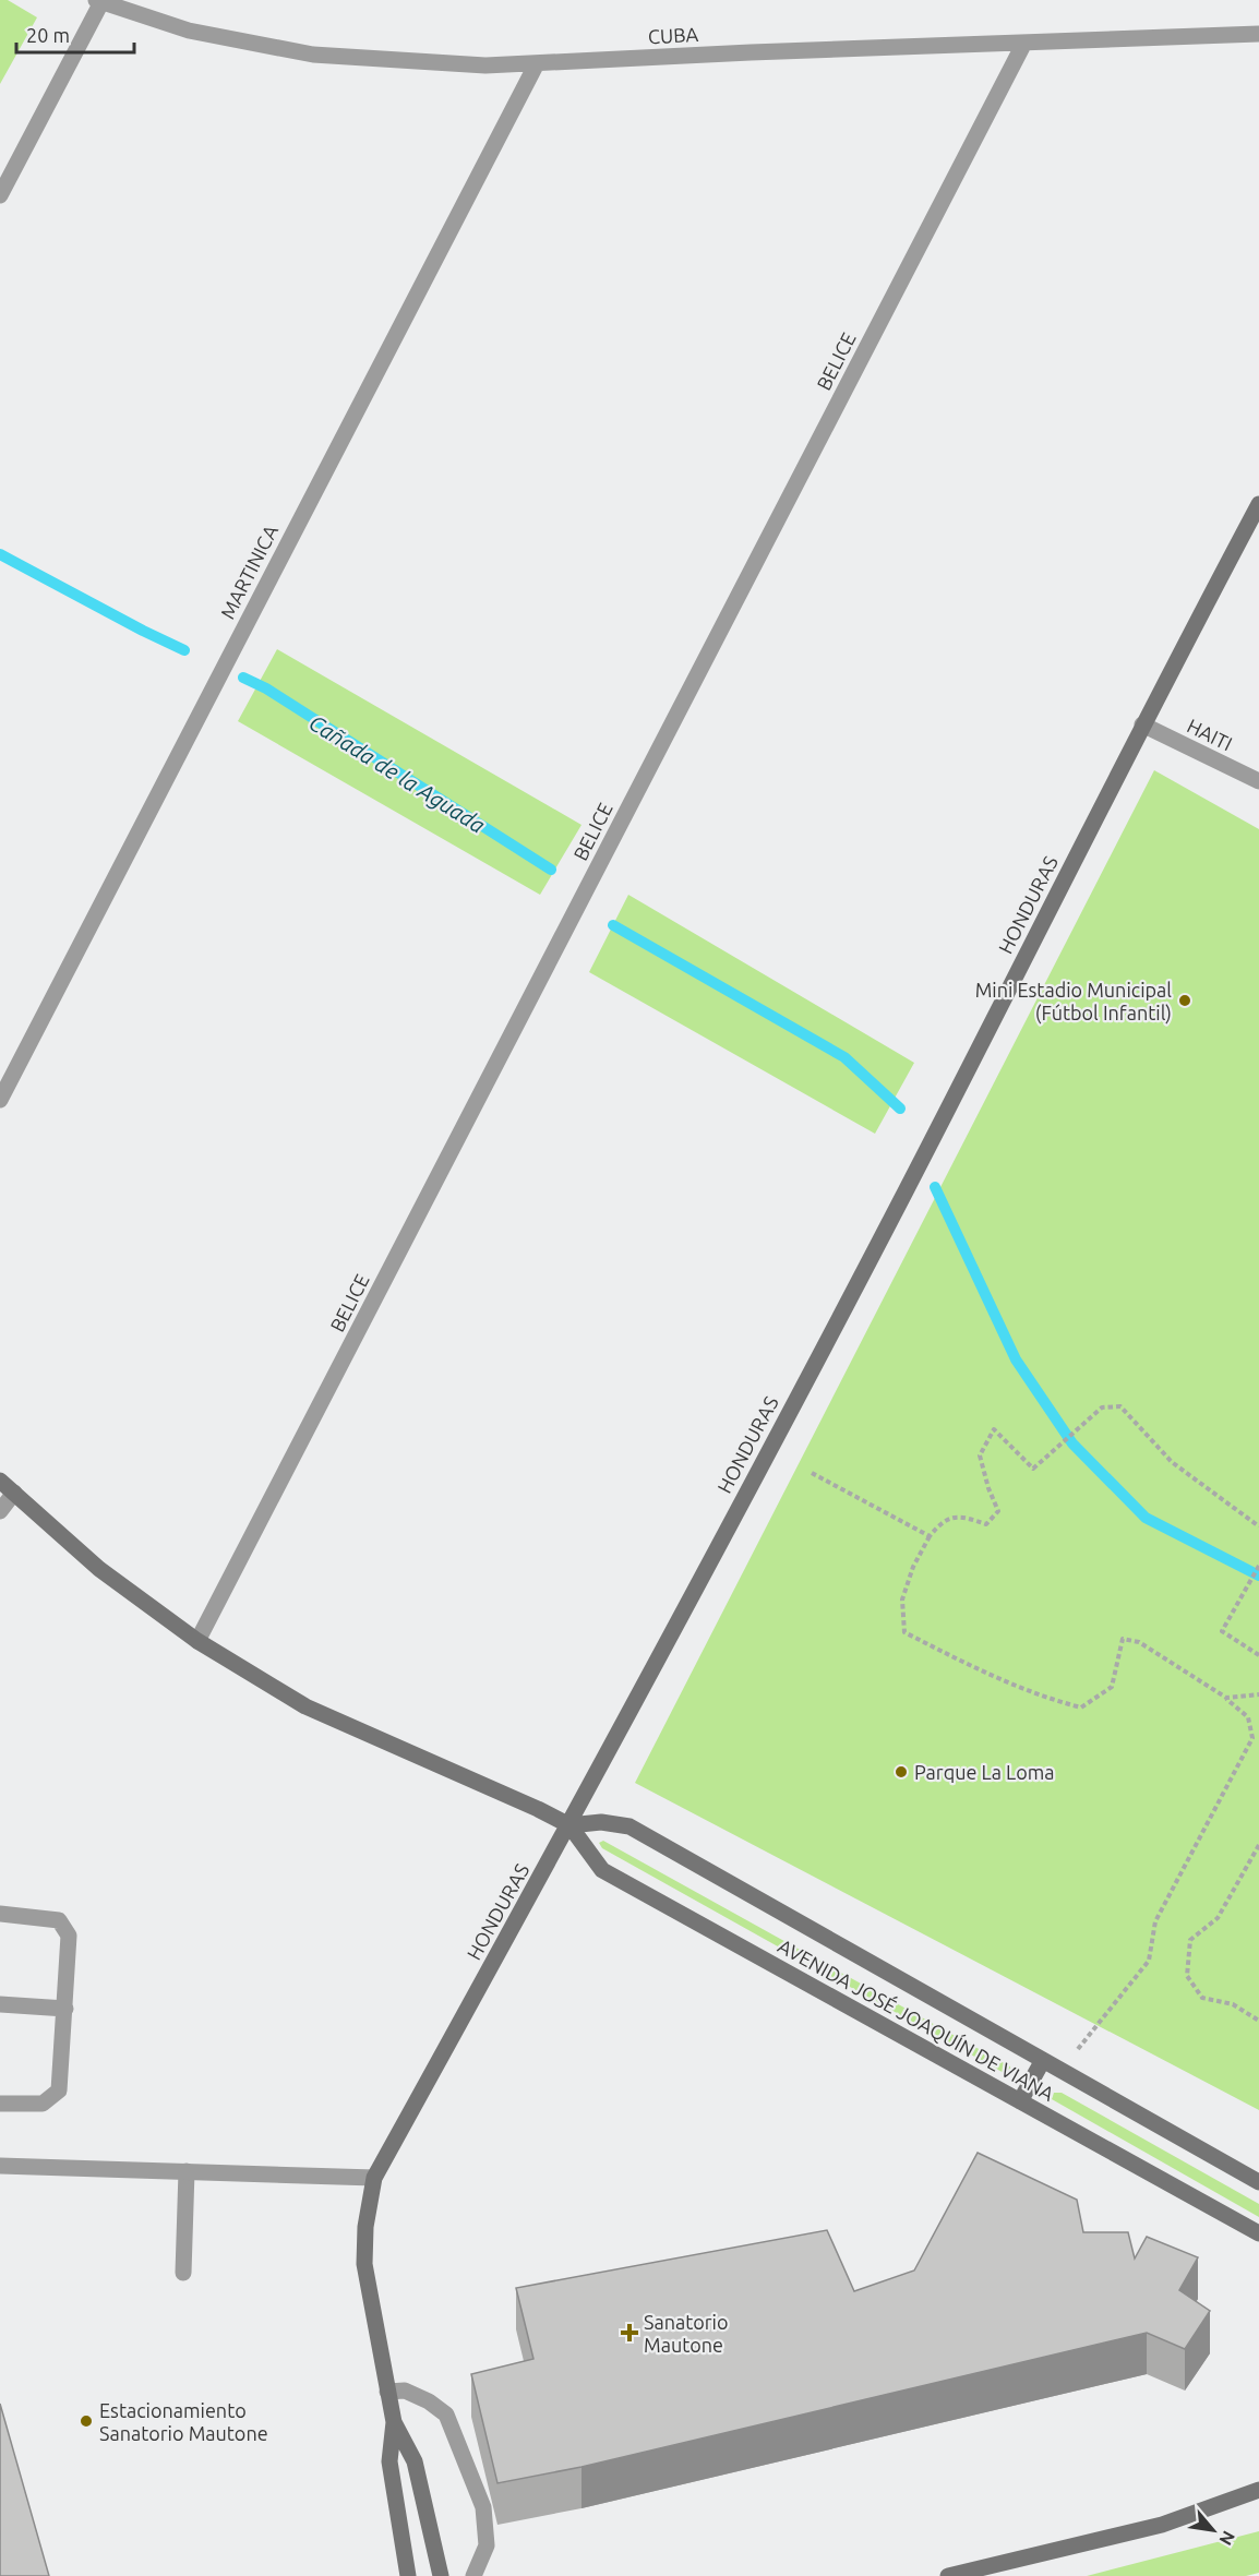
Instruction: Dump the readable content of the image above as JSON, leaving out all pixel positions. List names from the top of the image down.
{
  "streets": {
    "street": [
      "CUBA",
      "BELICE",
      "MARTINICA",
      "HAITI",
      "HONDURAS",
      "AVENIDA JOSÉ JOAQUÍN DE VIANA"
    ]
  },
  "crossings": [
    ["CUBA", "BELICE"],
    ["CUBA", "MARTINICA"],
    ["BELICE", "AVENIDA JOSÉ JOAQUÍN DE VIANA"],
    ["HAITI", "HONDURAS"],
    ["HONDURAS", "AVENIDA JOSÉ JOAQUÍN DE VIANA"]
  ],
  "water": ["Cañada de la Aguada"],
  "places": {
    "other": ["Mini Estadio Municipal (Fútbol Infantil)", "Parque La Loma", "Estacionamiento Sanatorio Mautone"],
    "health": ["Sanatorio Mautone"]
  },
  "scale_bar": "20 m",
  "north": "bottom right"
}
